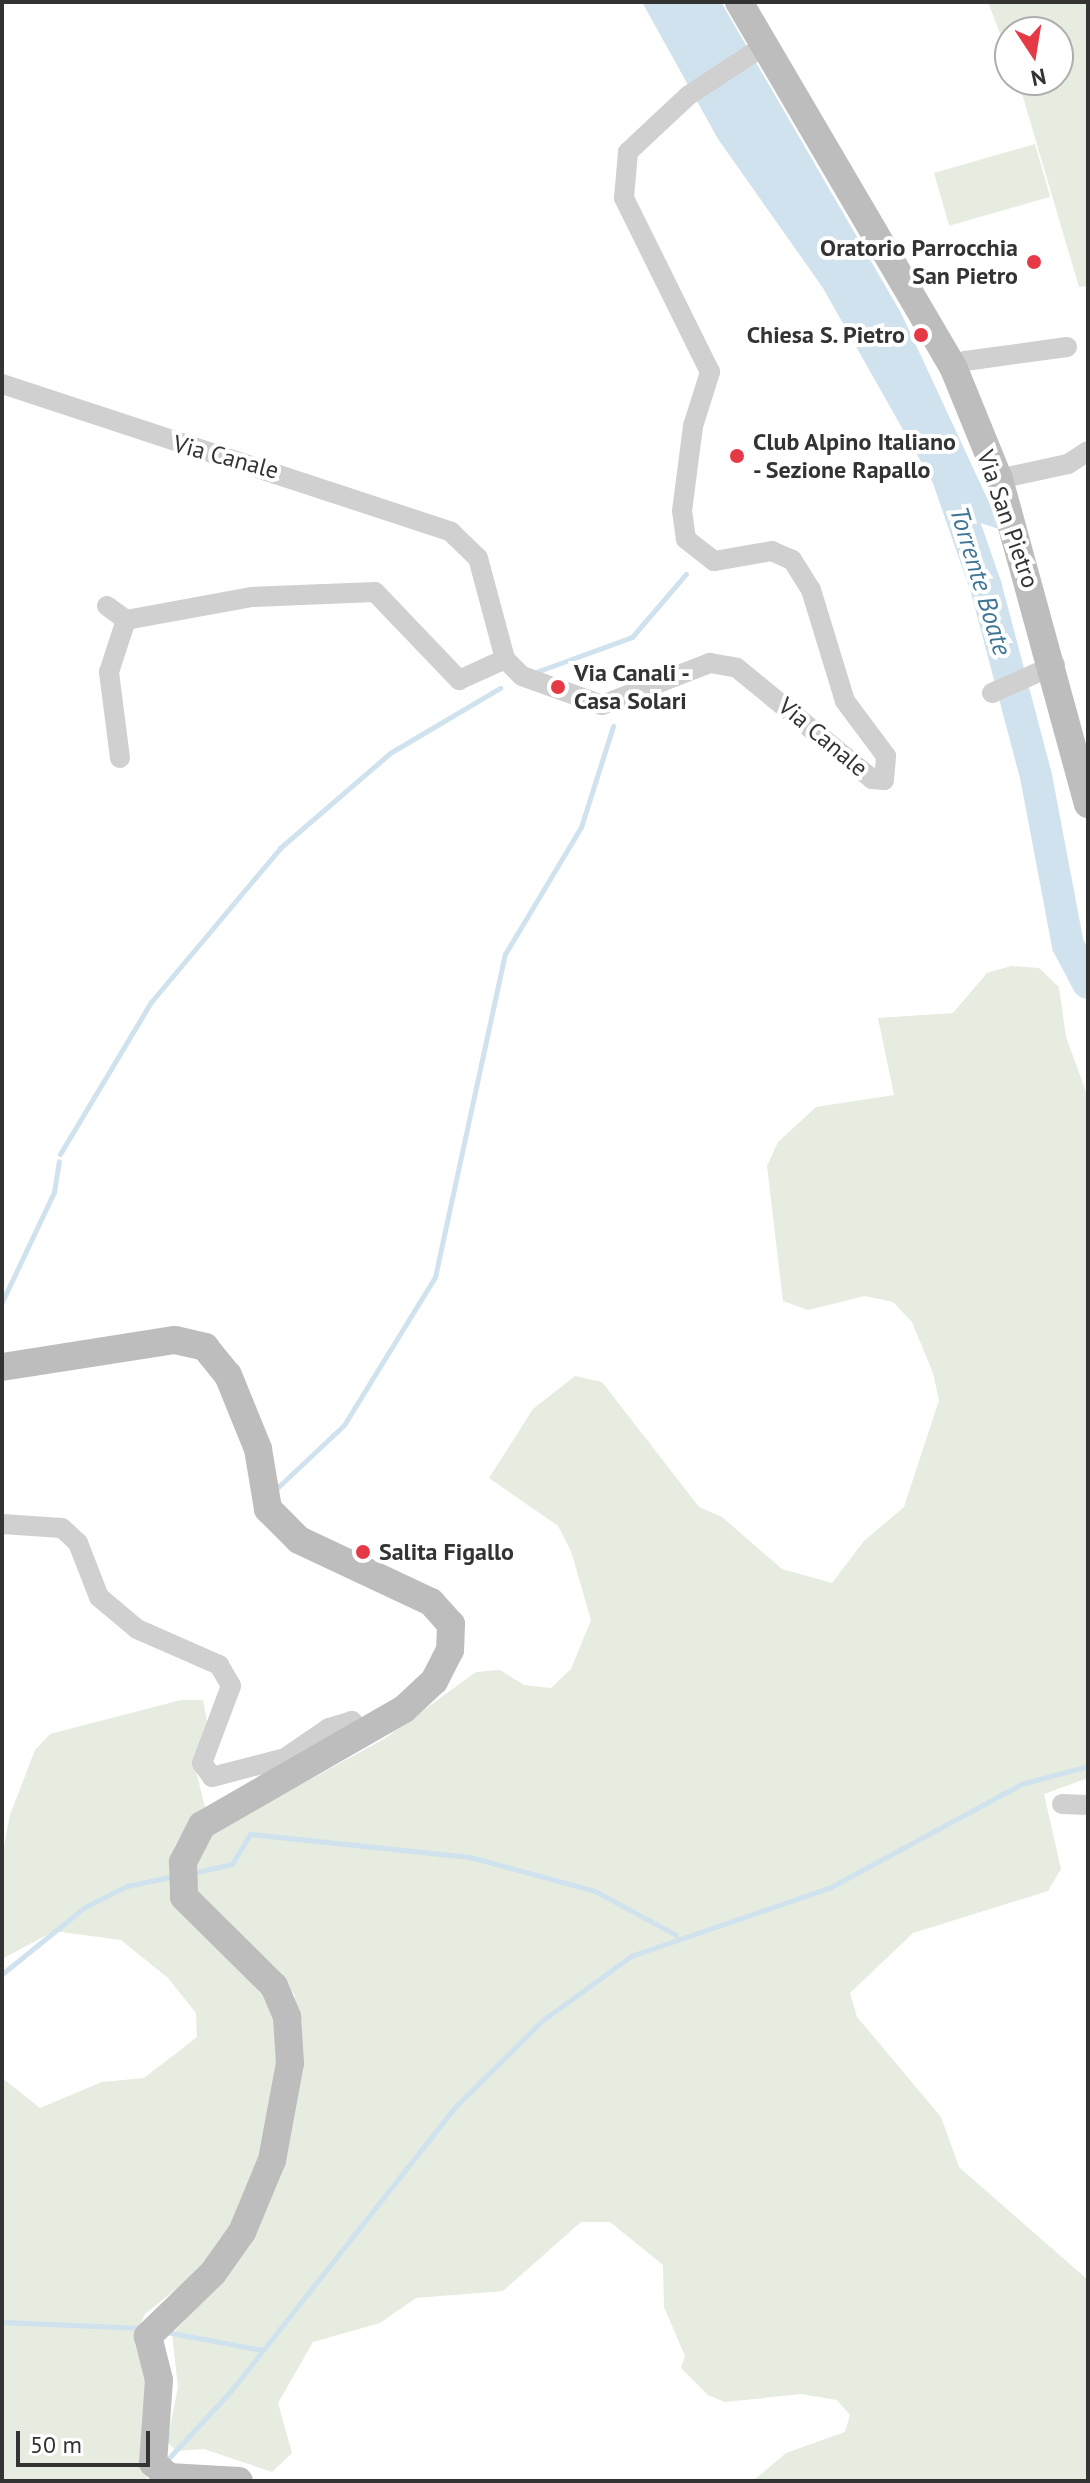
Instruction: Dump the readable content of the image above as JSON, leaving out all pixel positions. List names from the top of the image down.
{
  "streets": {
    "street": ["Via Canale", "Via San Pietro"]
  },
  "crossings": [
    ["Via Canale", "Via San Pietro"]
  ],
  "water": ["Torrente Boate"],
  "places": [
    "Oratorio Parrocchia San Pietro",
    "Chiesa S. Pietro",
    "Club Alpino Italiano - Sezione Rapallo",
    "Via Canali - Casa Solari",
    "Salita Figallo"
  ],
  "scale_bar": "50 m",
  "north": "bottom"
}
